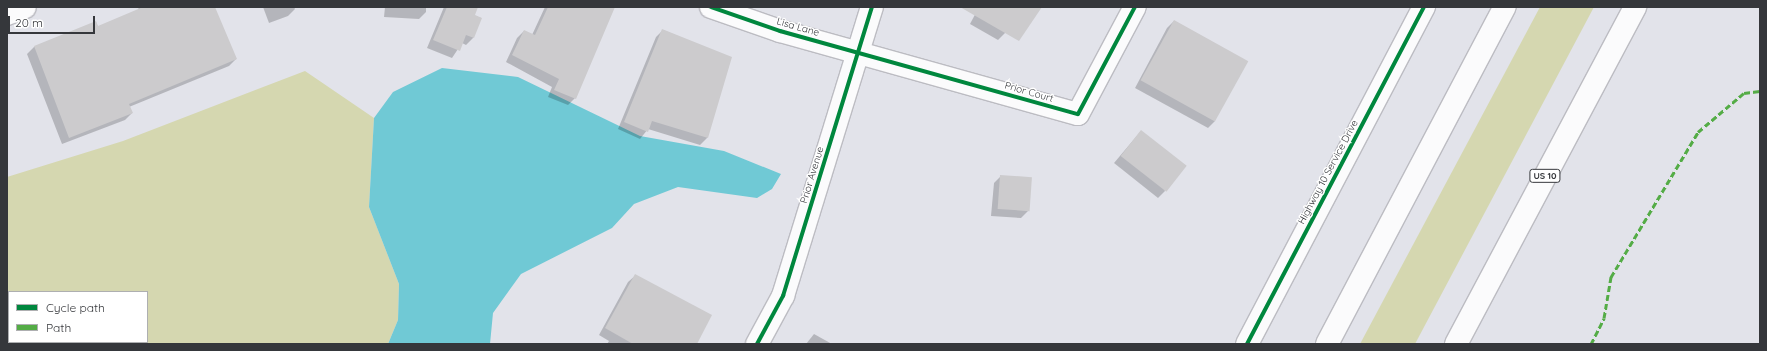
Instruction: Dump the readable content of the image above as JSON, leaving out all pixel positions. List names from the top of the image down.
{
  "streets": {
    "main road": [
      "Lisa Lane",
      "Prior Court",
      "Highway 10 Service Drive",
      "Prior Avenue",
      "US 10"
    ]
  },
  "crossings": [
    ["Lisa Lane", "Prior Court"],
    ["Lisa Lane", "Prior Avenue"],
    ["Prior Court", "Prior Avenue"]
  ],
  "legend": ["Cycle path", "Path"],
  "scale_bar": "20 m"
}
